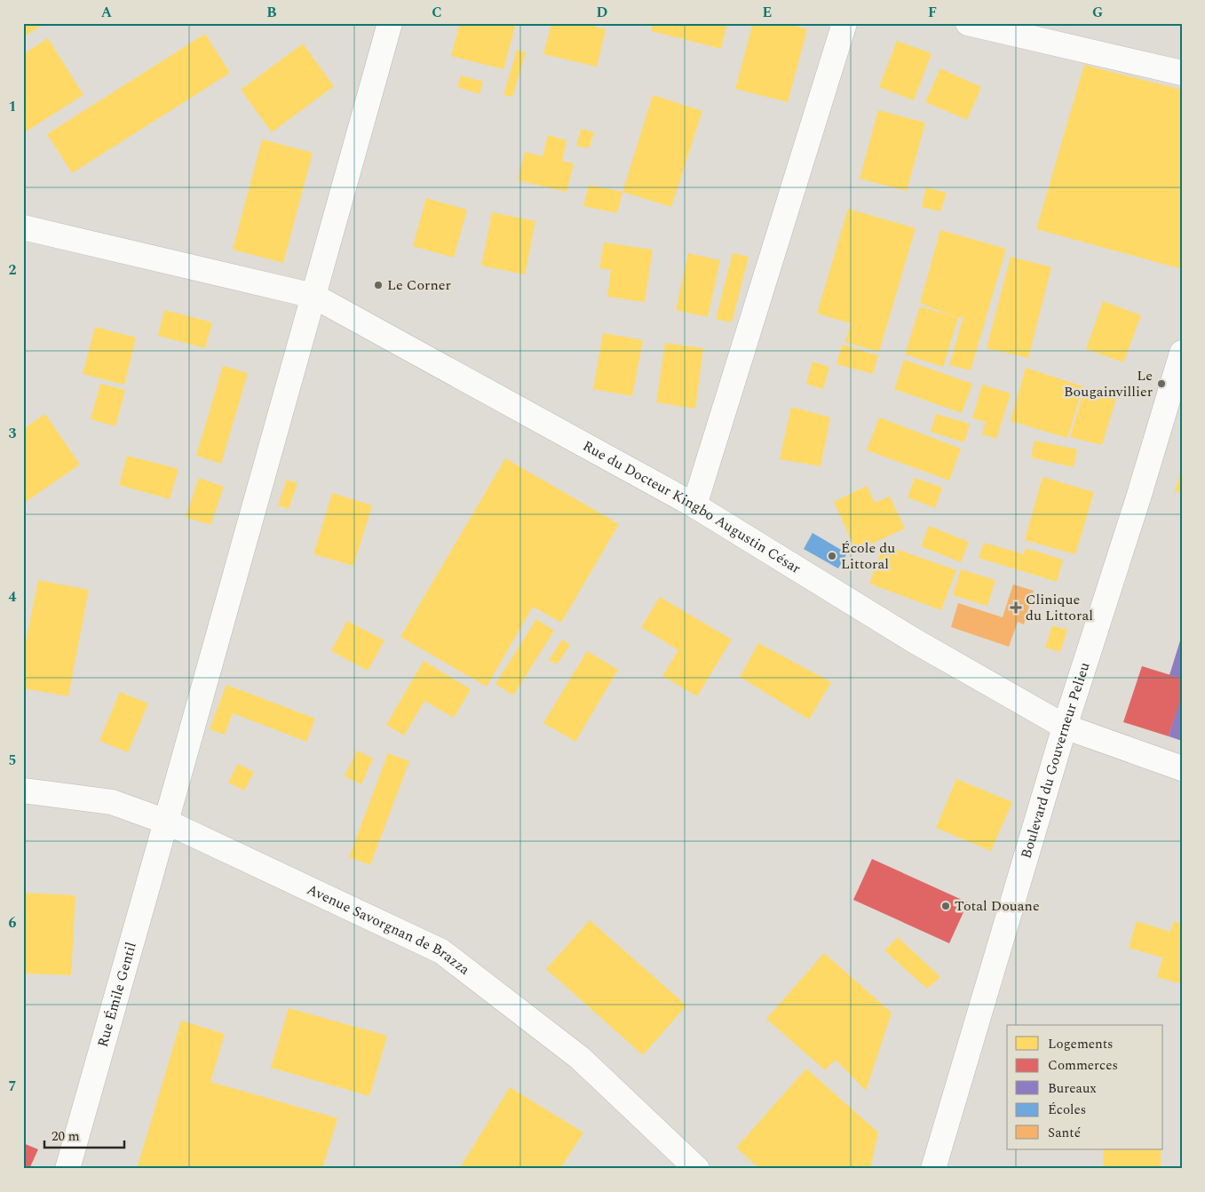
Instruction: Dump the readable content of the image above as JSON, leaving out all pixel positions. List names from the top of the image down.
{
  "streets": {
    "street": [
      "Rue du Docteur Kingbo Augustin César",
      "Boulevard du Gouverneur Pelieu",
      "Avenue Savorgnan de Brazza",
      "Rue Émile Gentil"
    ]
  },
  "crossings": [
    ["Rue du Docteur Kingbo Augustin César", "Boulevard du Gouverneur Pelieu"],
    ["Rue du Docteur Kingbo Augustin César", "Rue Émile Gentil"],
    ["Avenue Savorgnan de Brazza", "Rue Émile Gentil"]
  ],
  "places": {
    "other": [
      "Le Corner",
      "Le Bougainvillier",
      "École du Littoral",
      "Total Douane"
    ],
    "health": ["Clinique du Littoral"]
  },
  "legend": [
    "Logements",
    "Commerces",
    "Bureaux",
    "Écoles",
    "Santé"
  ],
  "scale_bar": "20 m",
  "grid": {
    "columns": [
      "A",
      "B",
      "C",
      "D",
      "E",
      "F",
      "G"
    ],
    "rows": [
      "1",
      "2",
      "3",
      "4",
      "5",
      "6",
      "7"
    ]
  }
}
